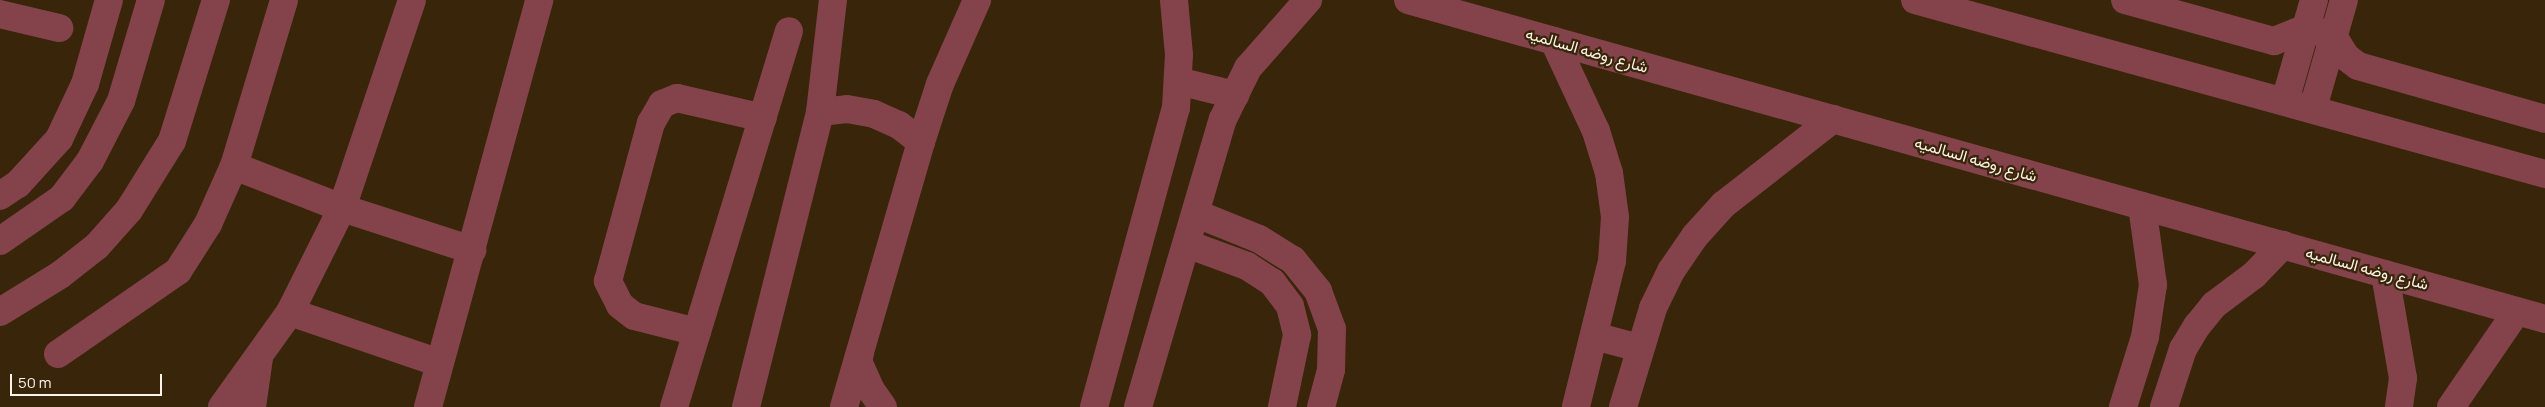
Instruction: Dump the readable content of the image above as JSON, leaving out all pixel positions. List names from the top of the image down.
{
  "streets": {
    "street": ["شارع روضه السالميه"]
  },
  "scale_bar": "50 m"
}
